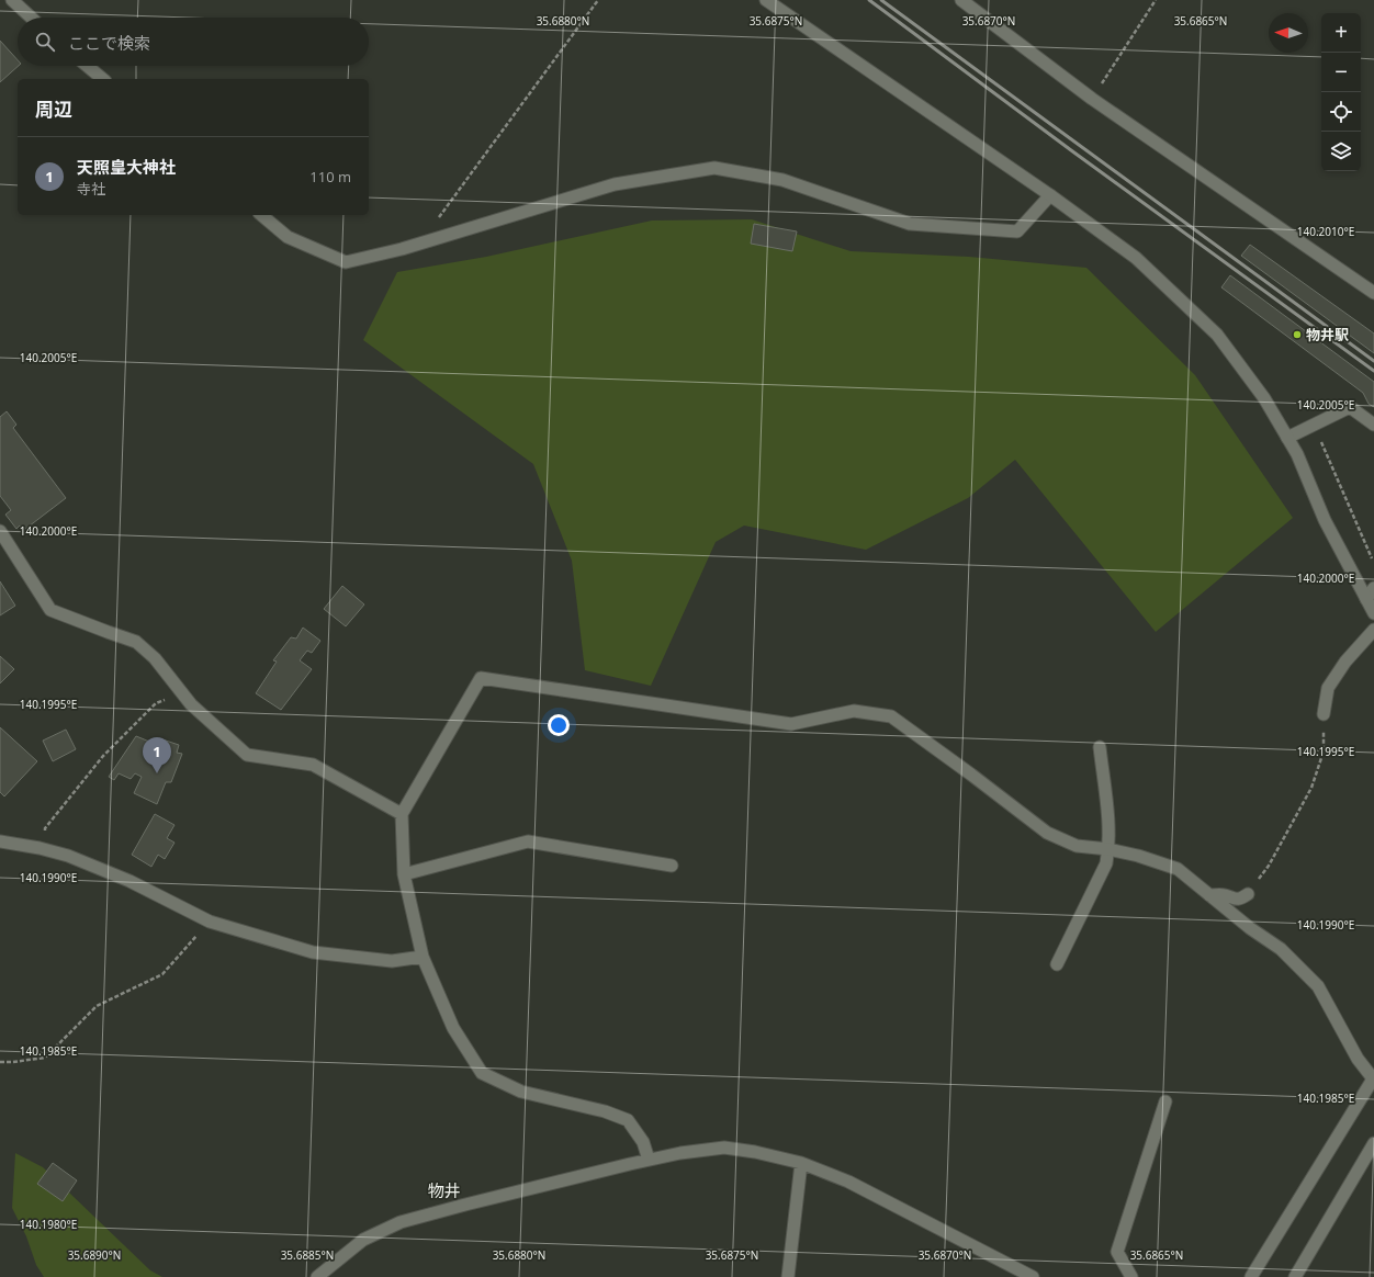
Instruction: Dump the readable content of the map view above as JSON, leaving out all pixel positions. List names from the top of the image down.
{
  "districts": ["物井"],
  "places": ["物井駅"],
  "north": "left",
  "page": {
    "map_buttons": ["+", "−"],
    "search": "ここで検索",
    "heading": "周辺",
    "list": [
      {
        "mark": "1",
        "name": "天照皇大神社",
        "note": "寺社",
        "value": "110 m"
      }
    ],
    "pins": "1"
  },
  "coordinates": [
    "35.6880°N",
    "35.6875°N",
    "35.6870°N",
    "35.6865°N",
    "140.2010°E",
    "140.2005°E",
    "140.2000°E",
    "140.1995°E",
    "140.1990°E",
    "140.1985°E",
    "140.1980°E",
    "35.6890°N",
    "35.6885°N"
  ]
}
